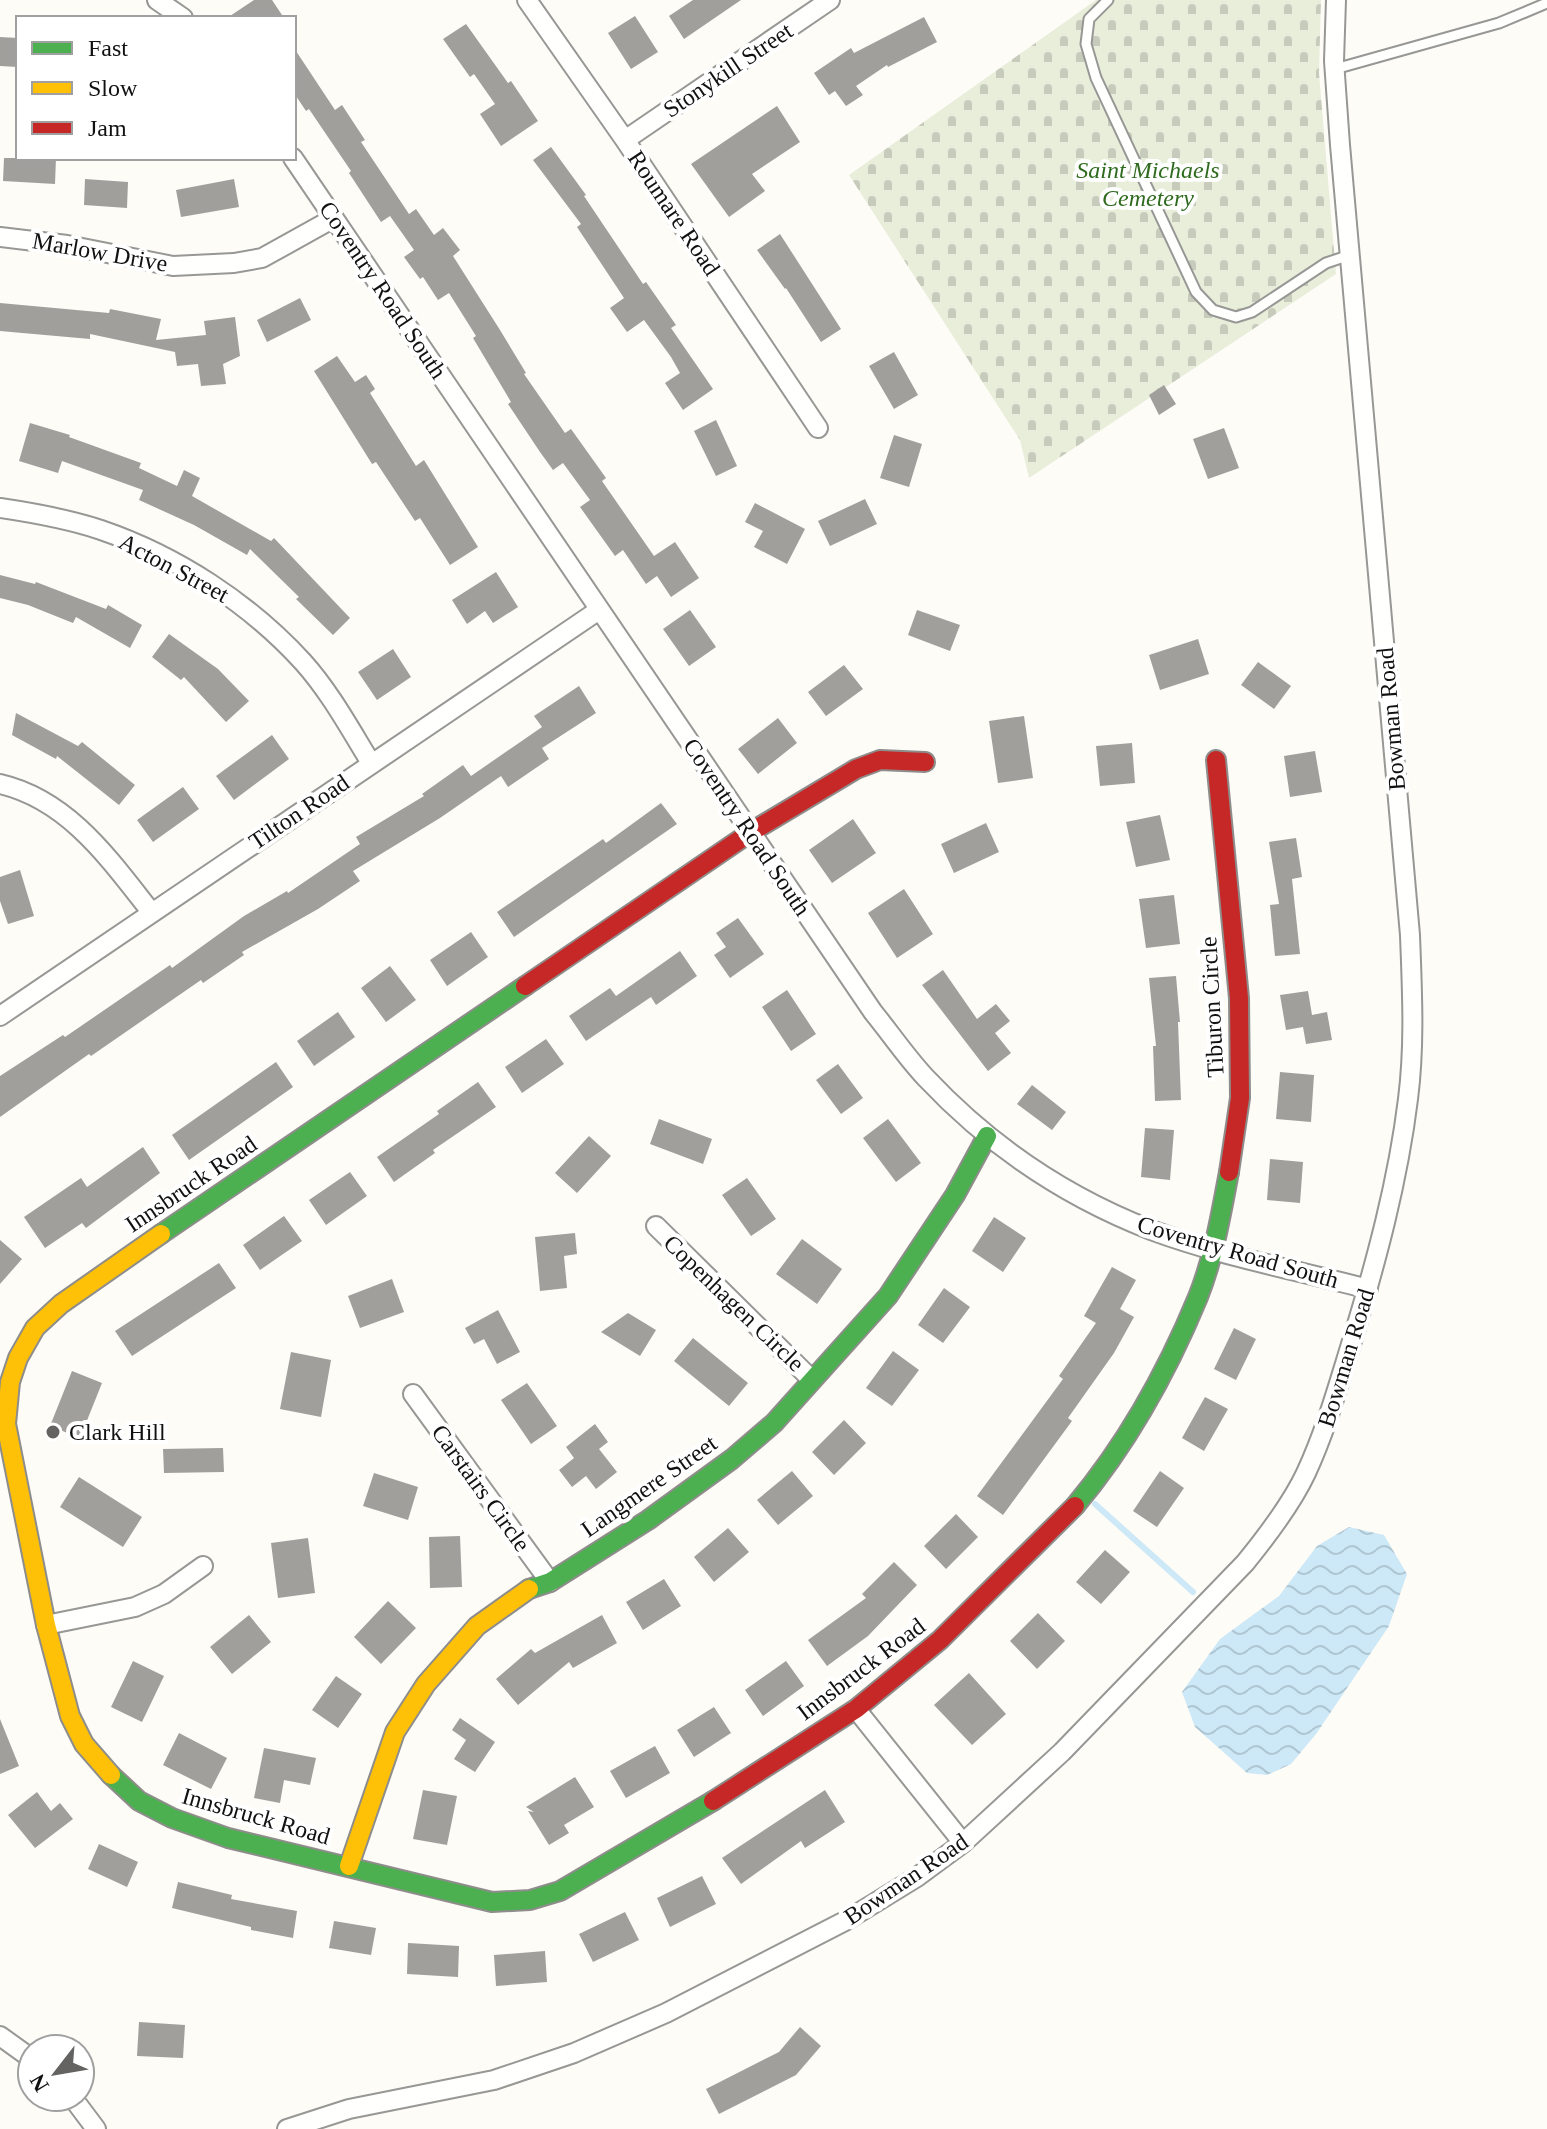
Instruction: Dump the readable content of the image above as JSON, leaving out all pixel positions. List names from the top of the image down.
{
  "streets": {
    "street": [
      "Stonykill Street",
      "Roumare Road",
      "Marlow Drive",
      "Coventry Road South",
      "Acton Street",
      "Bowman Road",
      "Tilton Road",
      "Tiburon Circle",
      "Innsbruck Road",
      "Copenhagen Circle",
      "Langmere Street",
      "Carstairs Circle"
    ]
  },
  "crossings": [
    ["Stonykill Street", "Roumare Road"],
    ["Marlow Drive", "Coventry Road South"],
    ["Coventry Road South", "Bowman Road"],
    ["Coventry Road South", "Tilton Road"],
    ["Coventry Road South", "Tiburon Circle"],
    ["Coventry Road South", "Innsbruck Road"],
    ["Coventry Road South", "Langmere Street"],
    ["Acton Street", "Tilton Road"],
    ["Tiburon Circle", "Innsbruck Road"],
    ["Innsbruck Road", "Langmere Street"],
    ["Copenhagen Circle", "Langmere Street"],
    ["Langmere Street", "Carstairs Circle"]
  ],
  "parks": ["Saint Michaels Cemetery"],
  "places": ["Clark Hill"],
  "legend": ["Fast", "Slow", "Jam"],
  "north": "bottom left"
}
